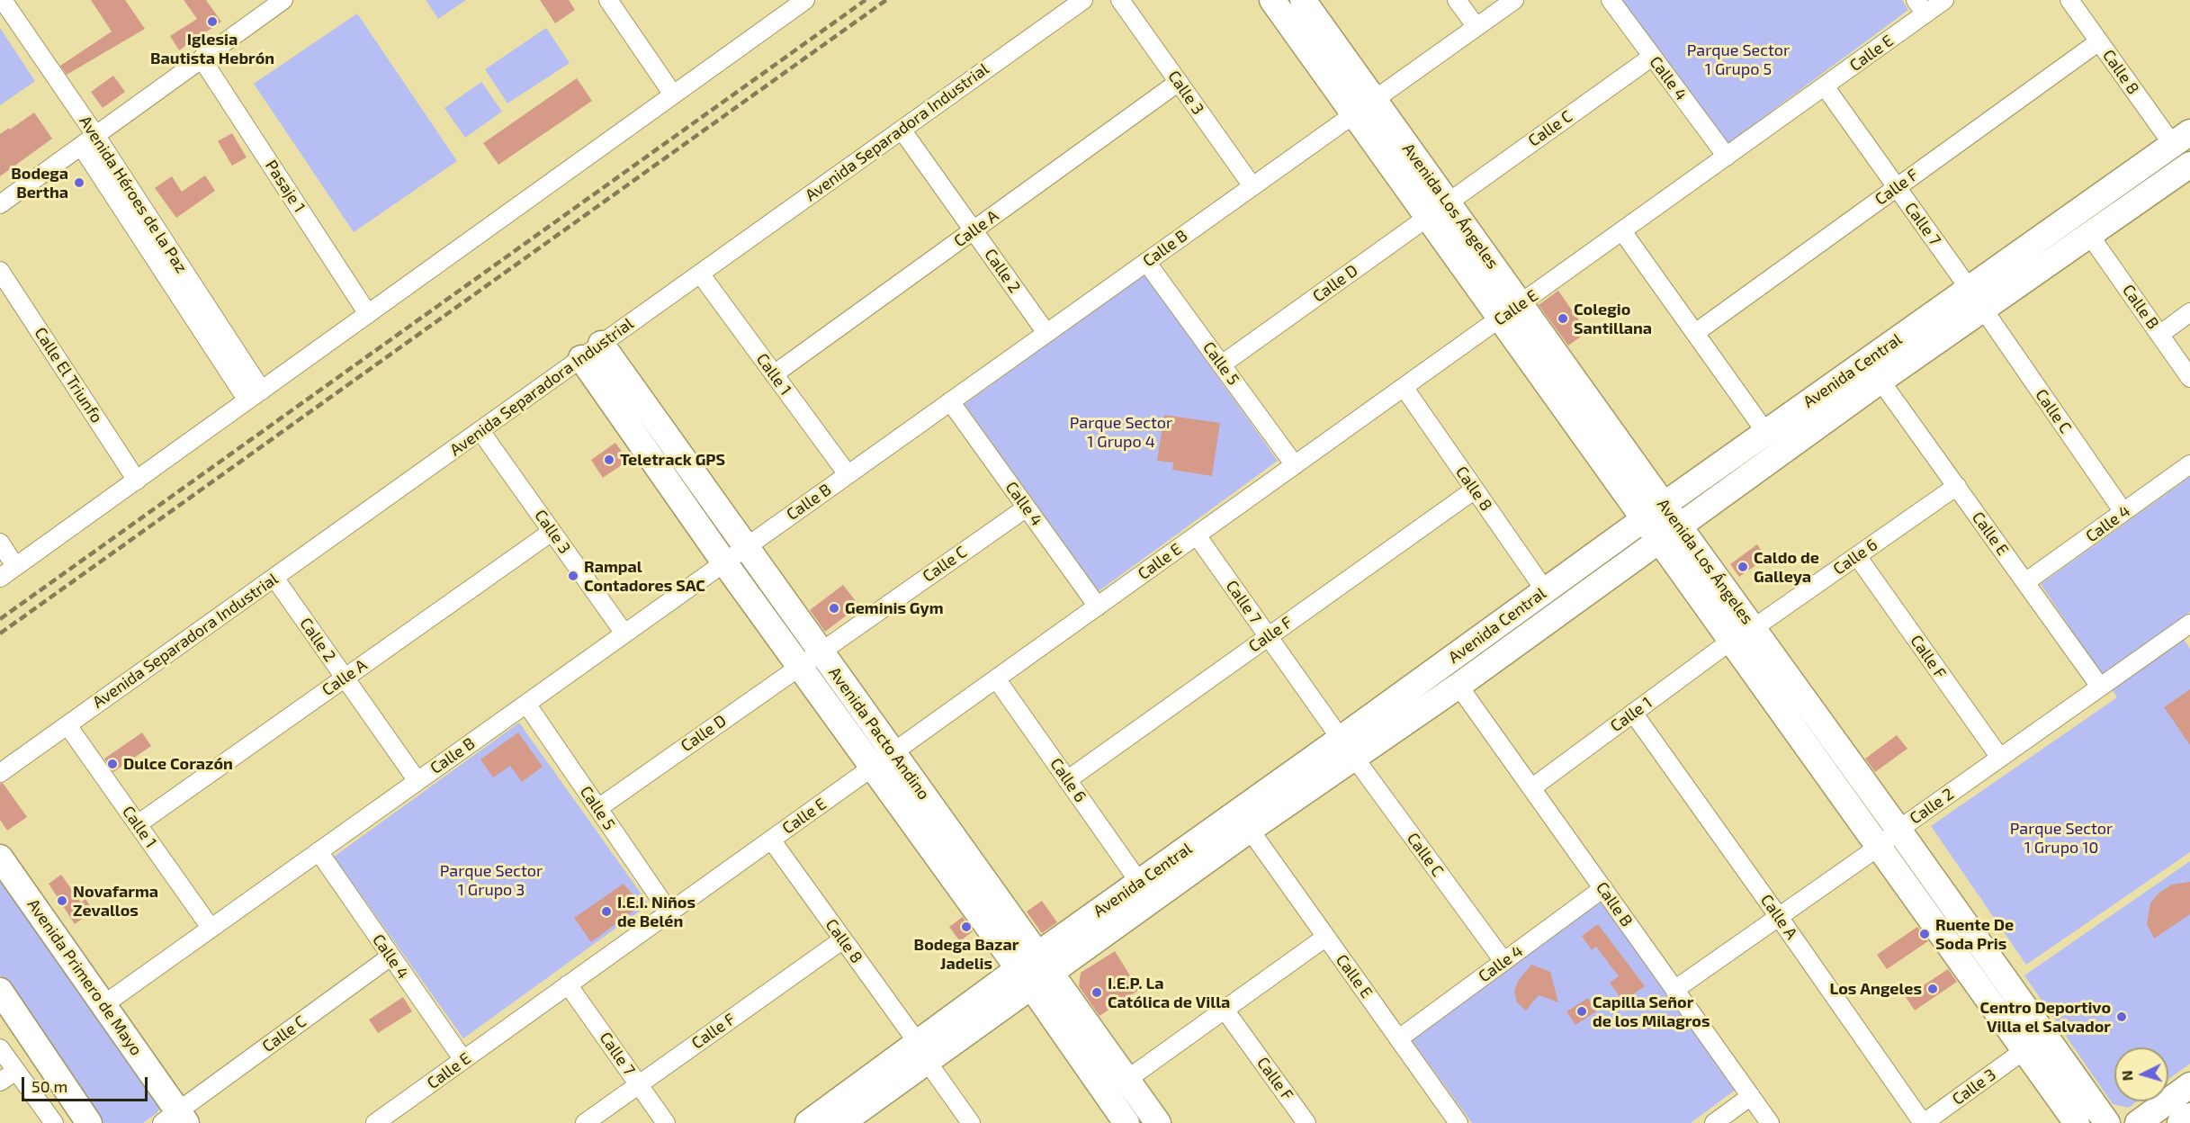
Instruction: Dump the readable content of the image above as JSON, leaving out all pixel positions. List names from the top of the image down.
{
  "streets": {
    "street": [
      "Calle E",
      "Calle 8",
      "Calle 4",
      "Calle 3",
      "Calle C",
      "Avenida Separadora Industrial",
      "Pasaje 1",
      "Calle F",
      "Avenida Héroes de la Paz",
      "Avenida Los Ángeles",
      "Calle 7",
      "Calle A",
      "Calle B",
      "Calle 2",
      "Calle D",
      "Calle 5",
      "Avenida Central",
      "Calle 1",
      "Calle El Triunfo",
      "Calle 6",
      "Avenida Pacto Andino",
      "Avenida Primero de Mayo"
    ]
  },
  "crossings": [
    ["Calle E", "Calle 8"],
    ["Calle E", "Calle 4"],
    ["Calle E", "Avenida Los Ángeles"],
    ["Calle E", "Calle 7"],
    ["Calle E", "Calle 2"],
    ["Calle E", "Calle 5"],
    ["Calle E", "Avenida Central"],
    ["Calle E", "Calle 6"],
    ["Calle E", "Avenida Pacto Andino"],
    ["Calle 8", "Calle F"],
    ["Calle 8", "Avenida Central"],
    ["Calle 4", "Calle C"],
    ["Calle 4", "Calle B"],
    ["Calle 3", "Avenida Separadora Industrial"],
    ["Calle 3", "Avenida Los Ángeles"],
    ["Calle 3", "Calle A"],
    ["Calle 3", "Calle B"],
    ["Calle C", "Avenida Los Ángeles"],
    ["Calle C", "Calle 7"],
    ["Calle C", "Calle D"],
    ["Calle C", "Avenida Central"],
    ["Calle C", "Avenida Pacto Andino"],
    ["Calle C", "Avenida Primero de Mayo"],
    ["Avenida Separadora Industrial", "Calle 2"],
    ["Avenida Separadora Industrial", "Calle 1"],
    ["Avenida Separadora Industrial", "Avenida Pacto Andino"],
    ["Calle F", "Calle 7"],
    ["Calle F", "Calle 2"],
    ["Calle F", "Calle 6"],
    ["Avenida Los Ángeles", "Calle B"],
    ["Avenida Los Ángeles", "Calle 2"],
    ["Avenida Los Ángeles", "Calle D"],
    ["Avenida Los Ángeles", "Avenida Central"],
    ["Avenida Los Ángeles", "Calle 1"],
    ["Avenida Los Ángeles", "Calle 6"],
    ["Calle 7", "Avenida Central"],
    ["Calle A", "Calle 2"],
    ["Calle A", "Calle 1"],
    ["Calle B", "Calle 2"],
    ["Calle B", "Calle 5"],
    ["Calle B", "Avenida Central"],
    ["Calle B", "Calle 1"],
    ["Calle B", "Avenida Pacto Andino"],
    ["Calle B", "Avenida Primero de Mayo"],
    ["Calle D", "Calle 5"],
    ["Calle D", "Avenida Pacto Andino"],
    ["Avenida Central", "Calle 6"],
    ["Avenida Central", "Avenida Pacto Andino"]
  ],
  "parks": [
    "Parque Sector 1 Grupo 5",
    "Parque Sector 1 Grupo 4",
    "Parque Sector 1 Grupo 10",
    "Parque Sector 1 Grupo 3"
  ],
  "places": [
    "Iglesia Bautista Hebrón",
    "Bodega Bertha",
    "Colegio Santillana",
    "Teletrack GPS",
    "Caldo de Galleya",
    "Rampal Contadores SAC",
    "Geminis Gym",
    "Dulce Corazón",
    "Novafarma Zevallos",
    "I.E.I. Niños de Belén",
    "Bodega Bazar Jadelis",
    "Ruente De Soda Pris",
    "Los Angeles",
    "I.E.P. La Católica de Villa",
    "Capilla Señor de los Milagros",
    "Centro Deportivo Villa el Salvador"
  ],
  "scale_bar": "50 m",
  "north": "left"
}
